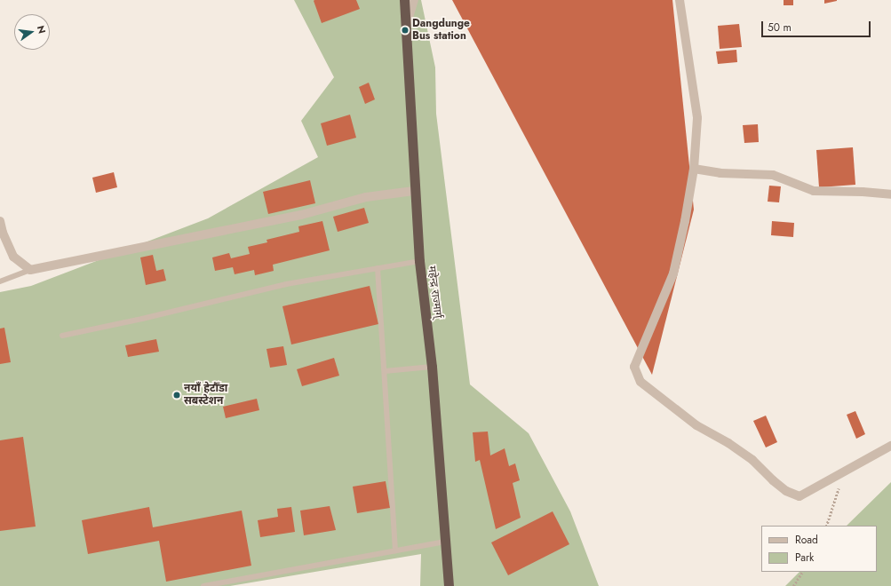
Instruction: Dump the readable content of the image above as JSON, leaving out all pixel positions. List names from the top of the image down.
{
  "streets": {
    "highway": ["महेन्द्र राज्मार्ग्"]
  },
  "places": ["Dangdunge Bus station", "नयाँ हेटौँडा सबस्टेशन"],
  "legend": ["Road", "Park"],
  "scale_bar": "50 m",
  "north": "right"
}
